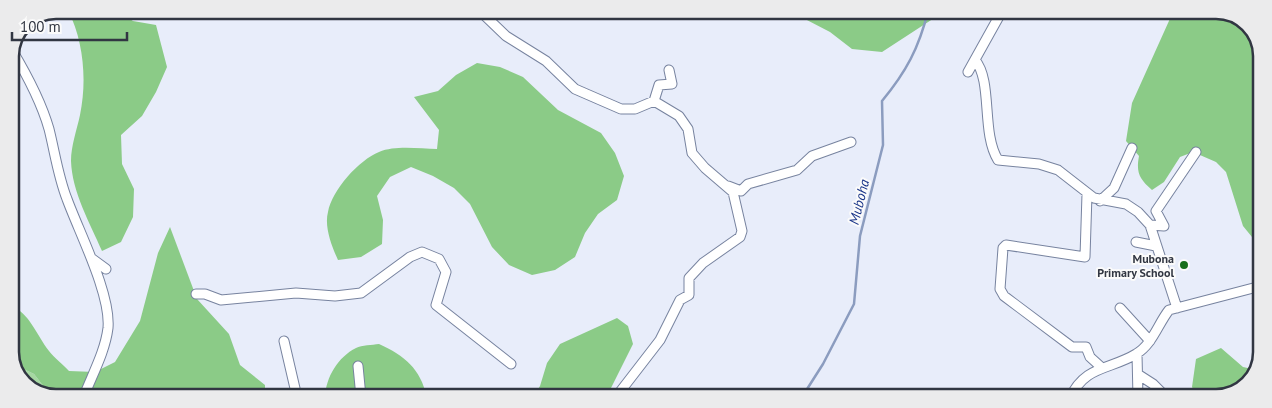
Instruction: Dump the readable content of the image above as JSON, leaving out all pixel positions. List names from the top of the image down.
{
  "water": ["Muboha"],
  "places": ["Mubona Primary School"],
  "scale_bar": "100 m"
}
